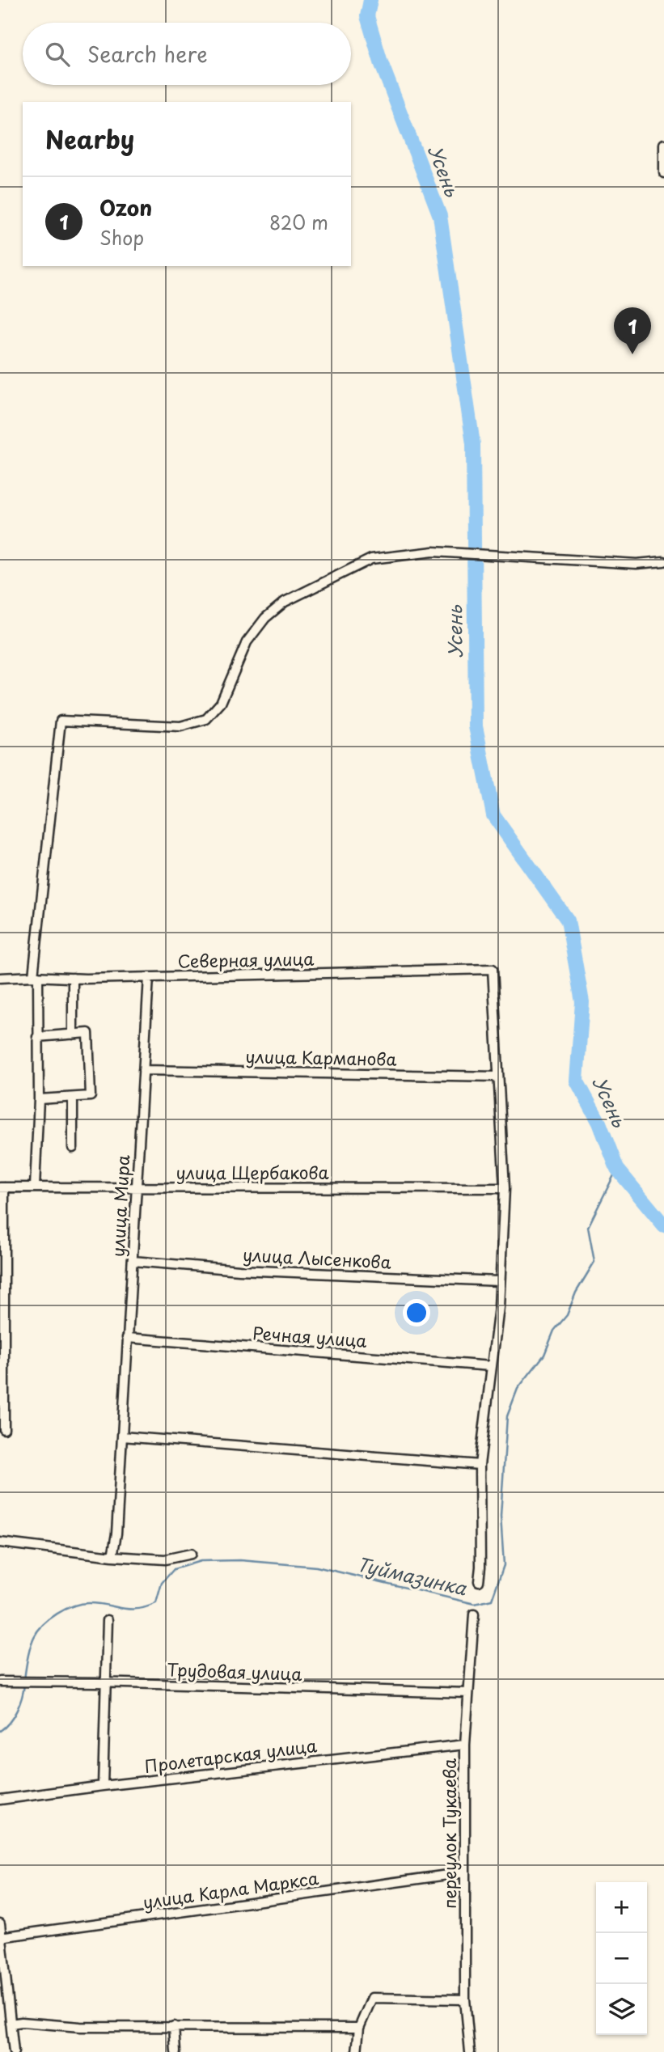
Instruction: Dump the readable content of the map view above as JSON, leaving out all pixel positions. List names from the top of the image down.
{
  "streets": {
    "street": [
      "Северная улица",
      "улица Карманова",
      "улица Щербакова",
      "улица Мира",
      "улица Лысенкова",
      "Речная улица",
      "Трудовая улица",
      "Пролетарская улица",
      "переулок Тукаева",
      "улица Карла Маркса"
    ]
  },
  "crossings": [
    ["Северная улица", "улица Карманова"],
    ["Северная улица", "улица Мира"],
    ["улица Карманова", "улица Мира"],
    ["улица Щербакова", "улица Мира"],
    ["улица Мира", "улица Лысенкова"],
    ["улица Мира", "Речная улица"],
    ["Трудовая улица", "переулок Тукаева"],
    ["Пролетарская улица", "переулок Тукаева"],
    ["переулок Тукаева", "улица Карла Маркса"]
  ],
  "water": ["Усень", "Туймазинка"],
  "page": {
    "search": "Search here",
    "heading": "Nearby",
    "list": [
      {
        "mark": "1",
        "name": "Ozon",
        "note": "Shop",
        "value": "820 m"
      }
    ],
    "pins": "1",
    "map_buttons": ["+", "−"]
  }
}
